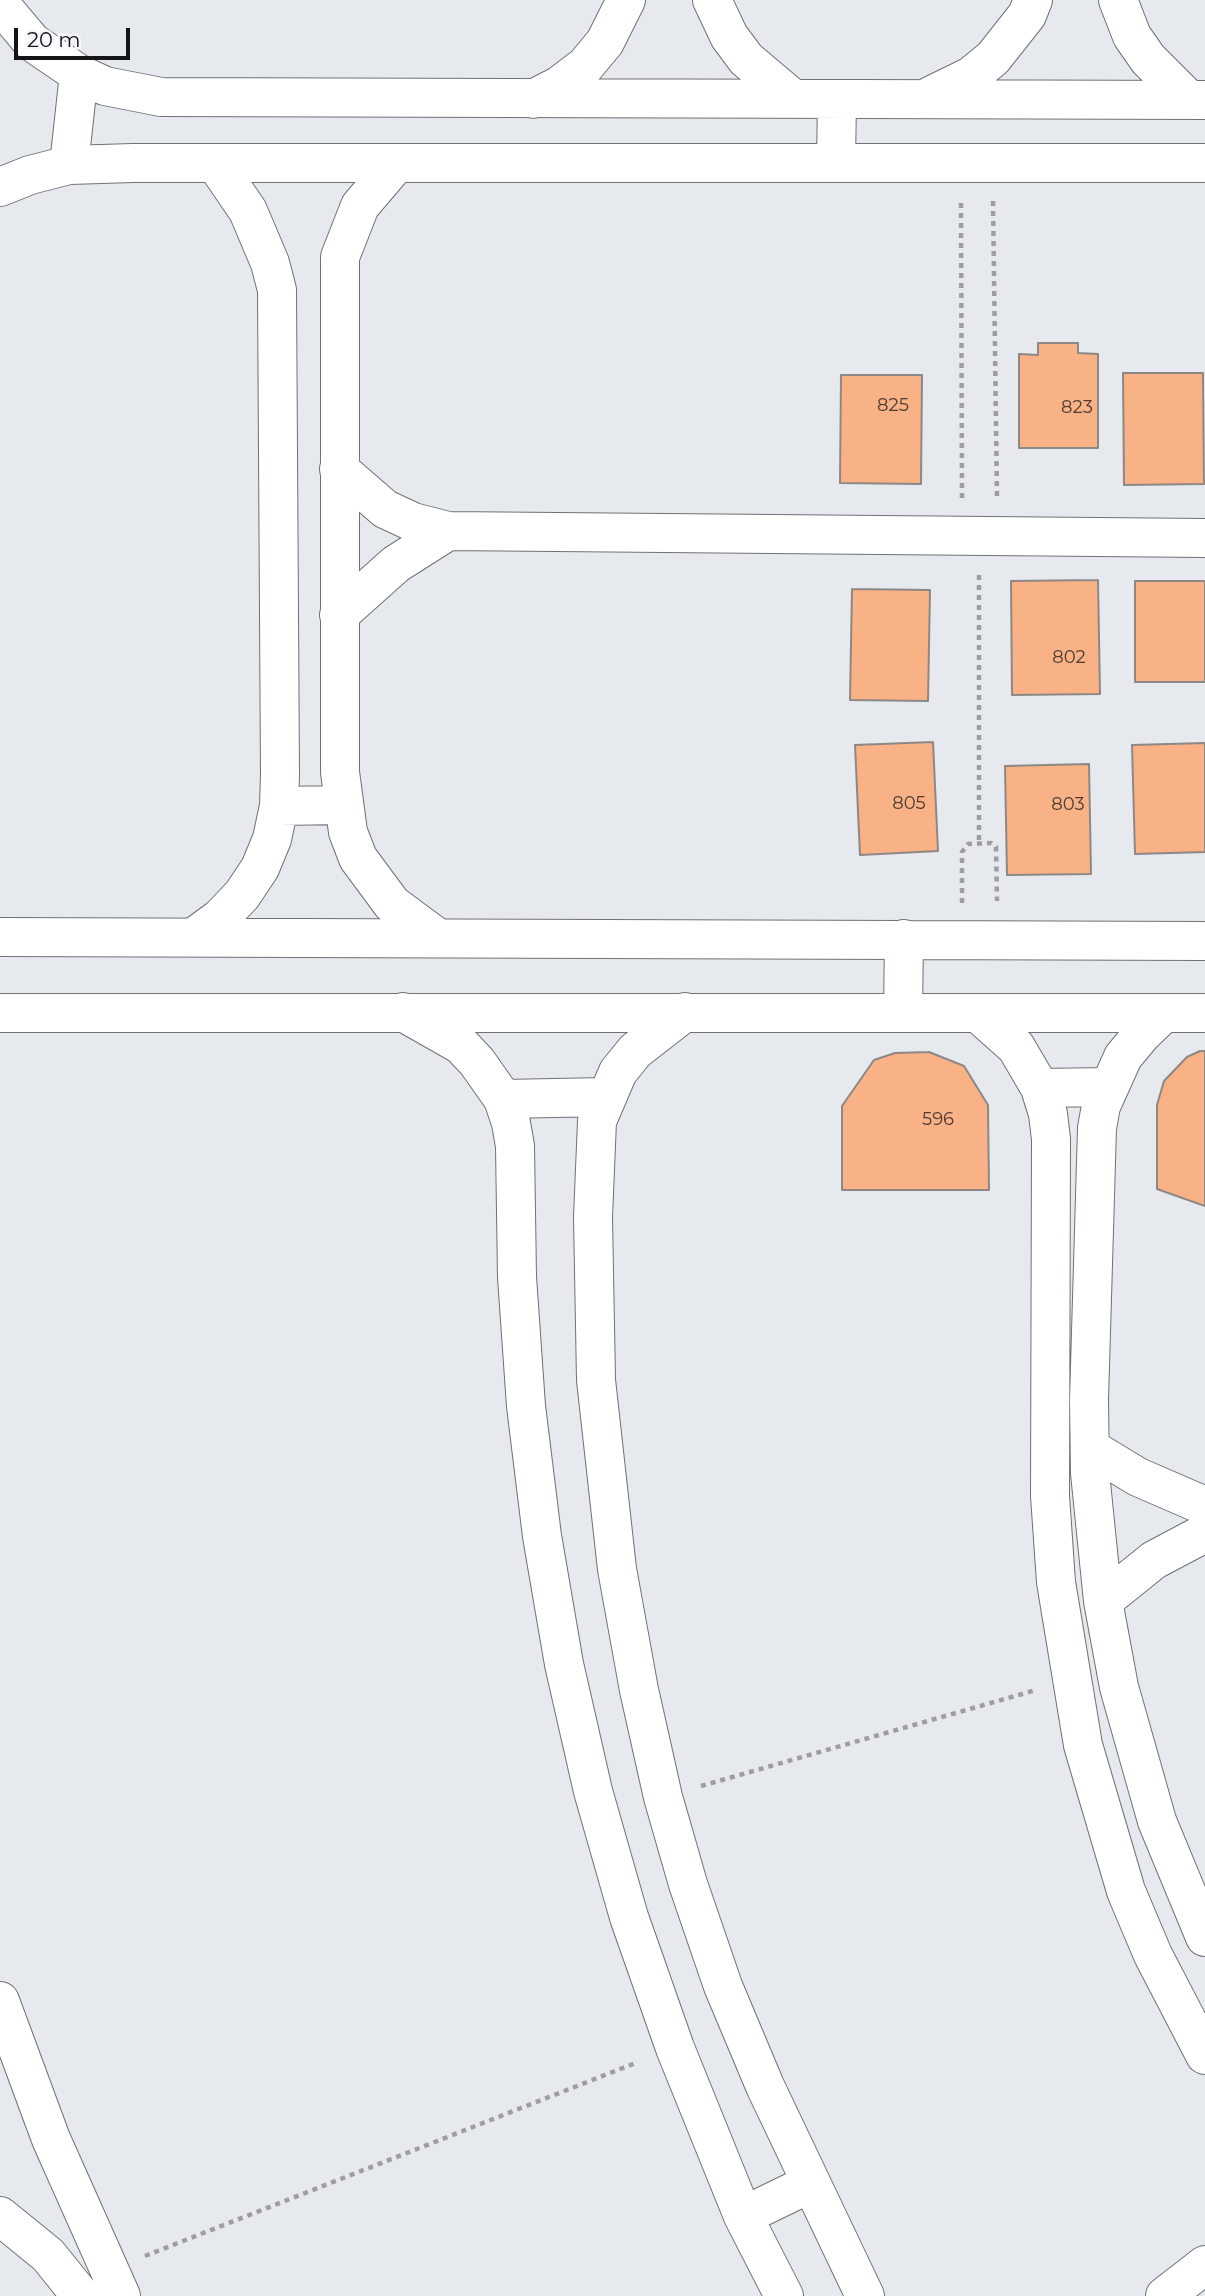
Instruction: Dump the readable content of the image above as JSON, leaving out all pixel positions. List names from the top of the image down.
{
  "house_numbers": [
    "825",
    "823",
    "802",
    "805",
    "803",
    "596"
  ],
  "scale_bar": "20 m"
}
